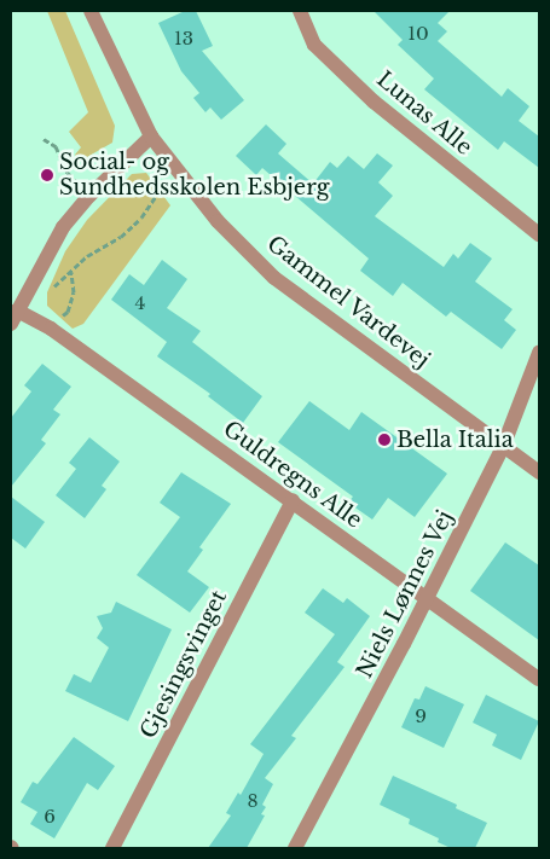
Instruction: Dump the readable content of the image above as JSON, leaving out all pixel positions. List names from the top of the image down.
{
  "streets": {
    "street": [
      "Lunas Alle",
      "Gammel Vardevej",
      "Guldregns Alle",
      "Niels Lønnes Vej",
      "Gjesingsvinget"
    ]
  },
  "crossings": [
    ["Gammel Vardevej", "Niels Lønnes Vej"],
    ["Guldregns Alle", "Niels Lønnes Vej"],
    ["Guldregns Alle", "Gjesingsvinget"]
  ],
  "places": ["Social- og Sundhedsskolen Esbjerg", "Bella Italia"],
  "house_numbers": [
    "10",
    "13",
    "4",
    "9",
    "8",
    "6"
  ]
}
